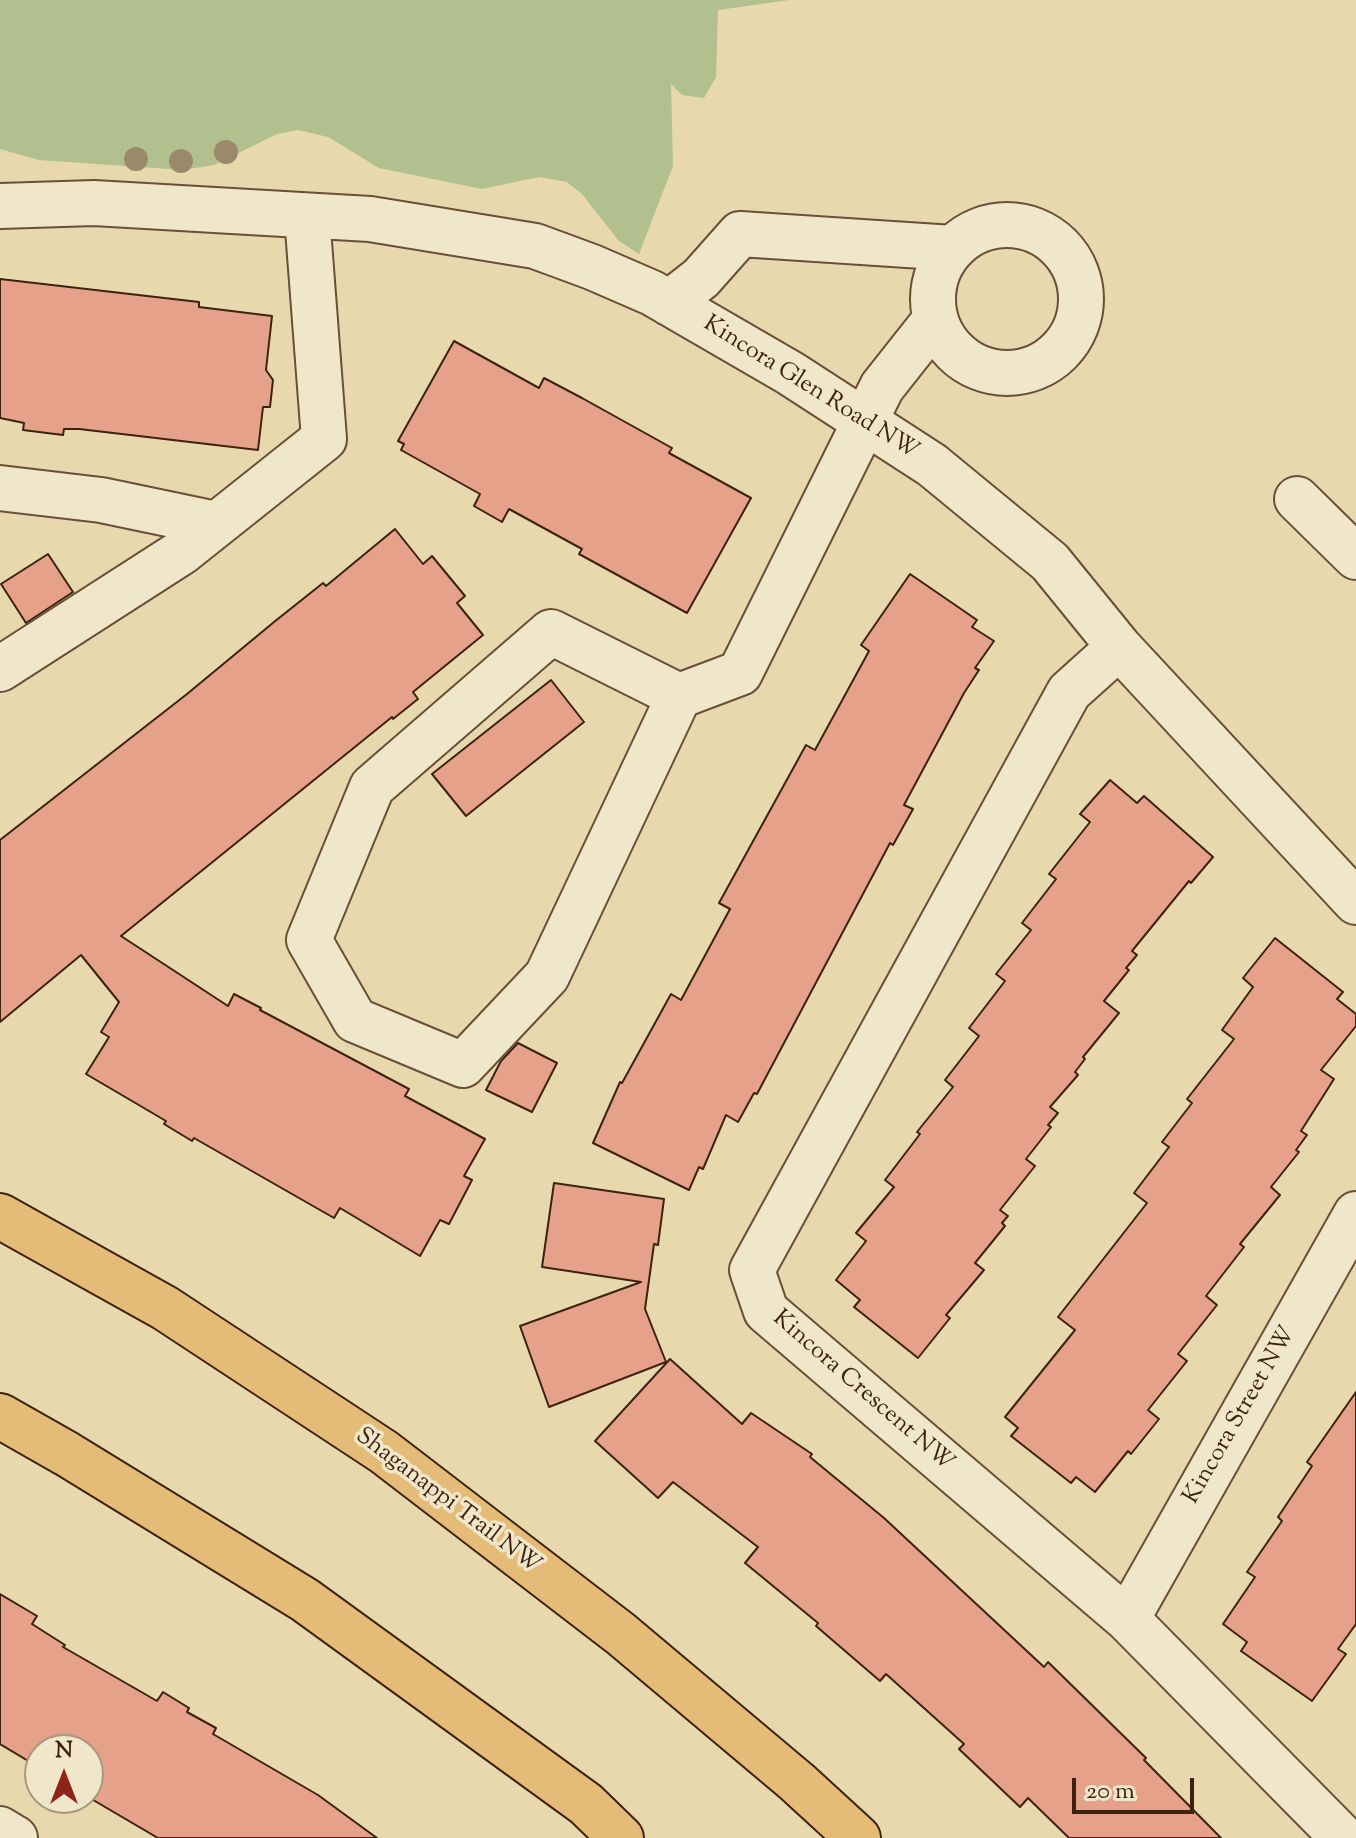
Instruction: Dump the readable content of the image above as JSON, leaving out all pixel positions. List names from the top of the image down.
{
  "streets": {
    "main road": ["Shaganappi Trail NW"],
    "street": ["Kincora Glen Road NW", "Kincora Crescent NW", "Kincora Street NW"]
  },
  "crossings": [
    ["Kincora Glen Road NW", "Kincora Crescent NW"],
    ["Kincora Crescent NW", "Kincora Street NW"]
  ],
  "scale_bar": "20 m",
  "north": "top"
}
